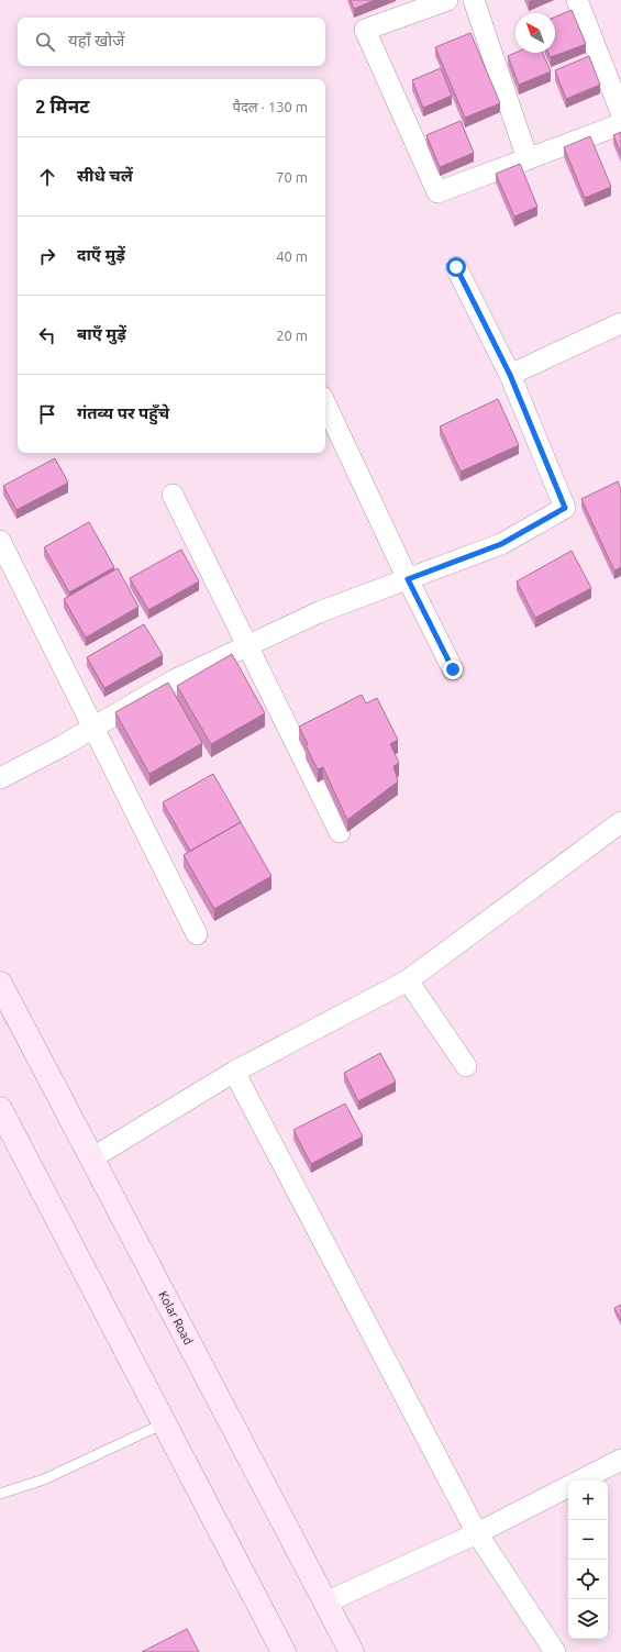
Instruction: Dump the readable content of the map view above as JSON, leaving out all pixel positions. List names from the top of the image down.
{
  "streets": {
    "main road": ["Kolar Road"]
  },
  "north": "top left",
  "page": {
    "search": "यहाँ खोजें",
    "heading": ["2 मिनट", "पैदल · 130 m"],
    "list": [
      ["सीधे चलें", "70 m"],
      ["दाएँ मुड़ें", "40 m"],
      ["बाएँ मुड़ें", "20 m"],
      "गंतव्य पर पहुँचे"
    ],
    "map_buttons": ["+", "−"]
  }
}
